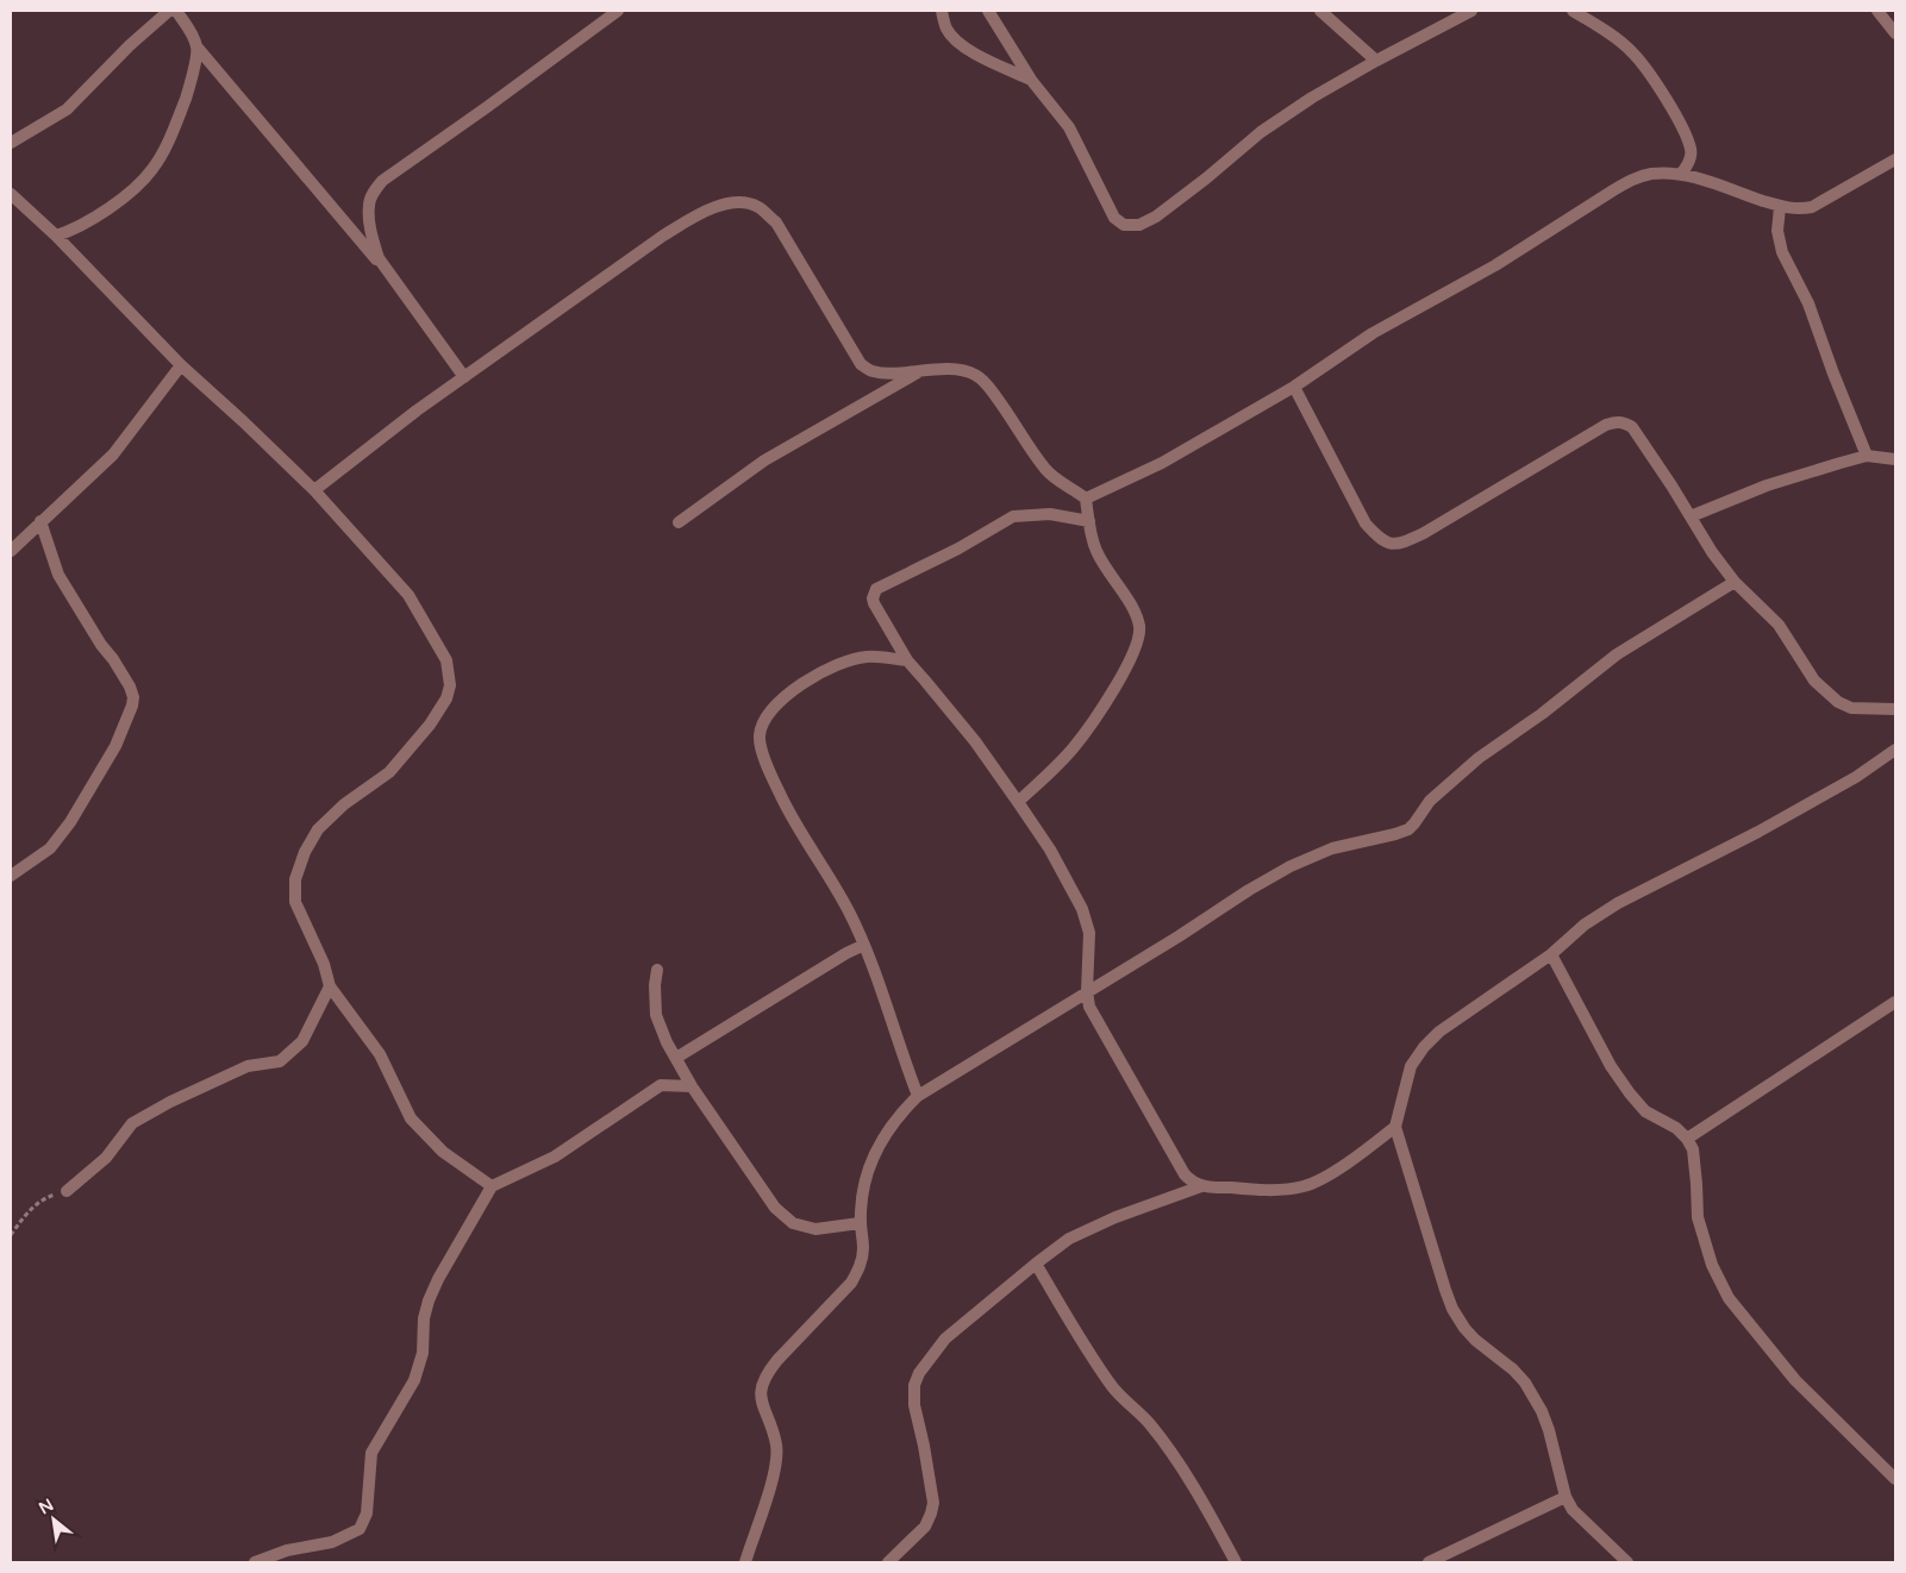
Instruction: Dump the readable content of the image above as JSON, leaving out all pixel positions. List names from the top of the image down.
{
  "north": "top left"
}
